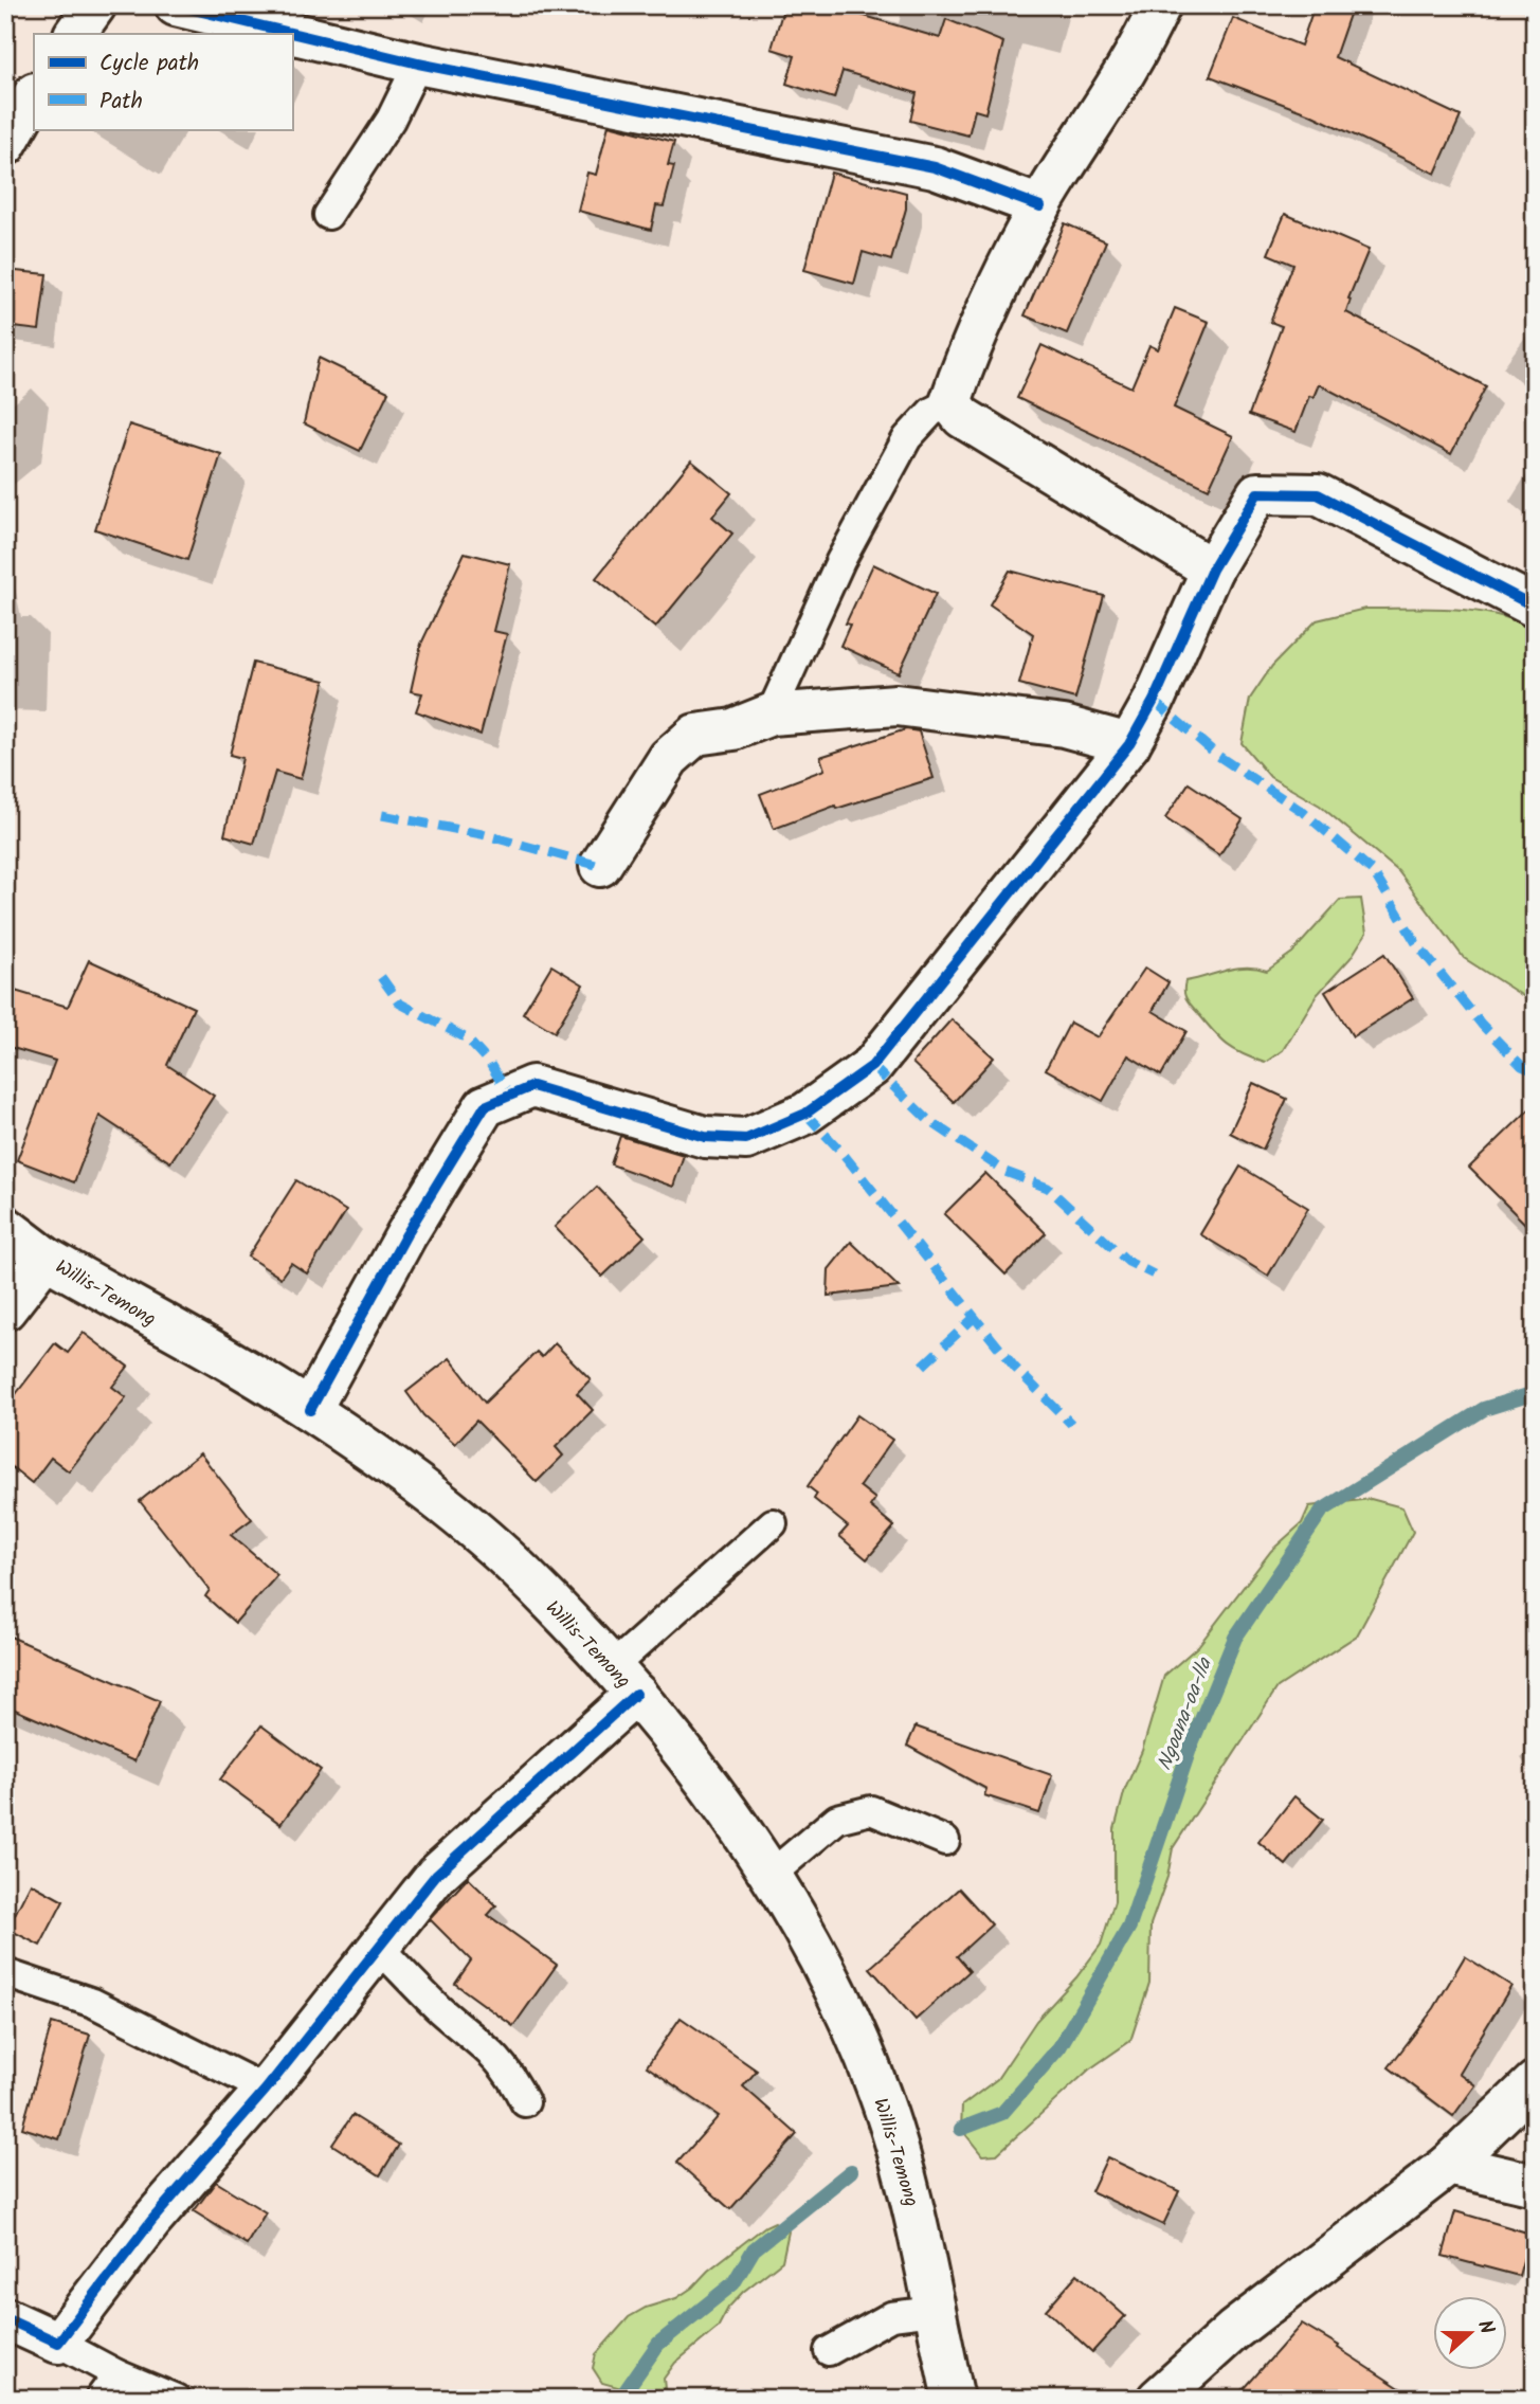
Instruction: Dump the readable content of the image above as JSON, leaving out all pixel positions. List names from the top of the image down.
{
  "streets": {
    "street": ["Willis-Temong"]
  },
  "water": ["Ngoana-oa-lla"],
  "legend": ["Cycle path", "Path"],
  "north": "right"
}
